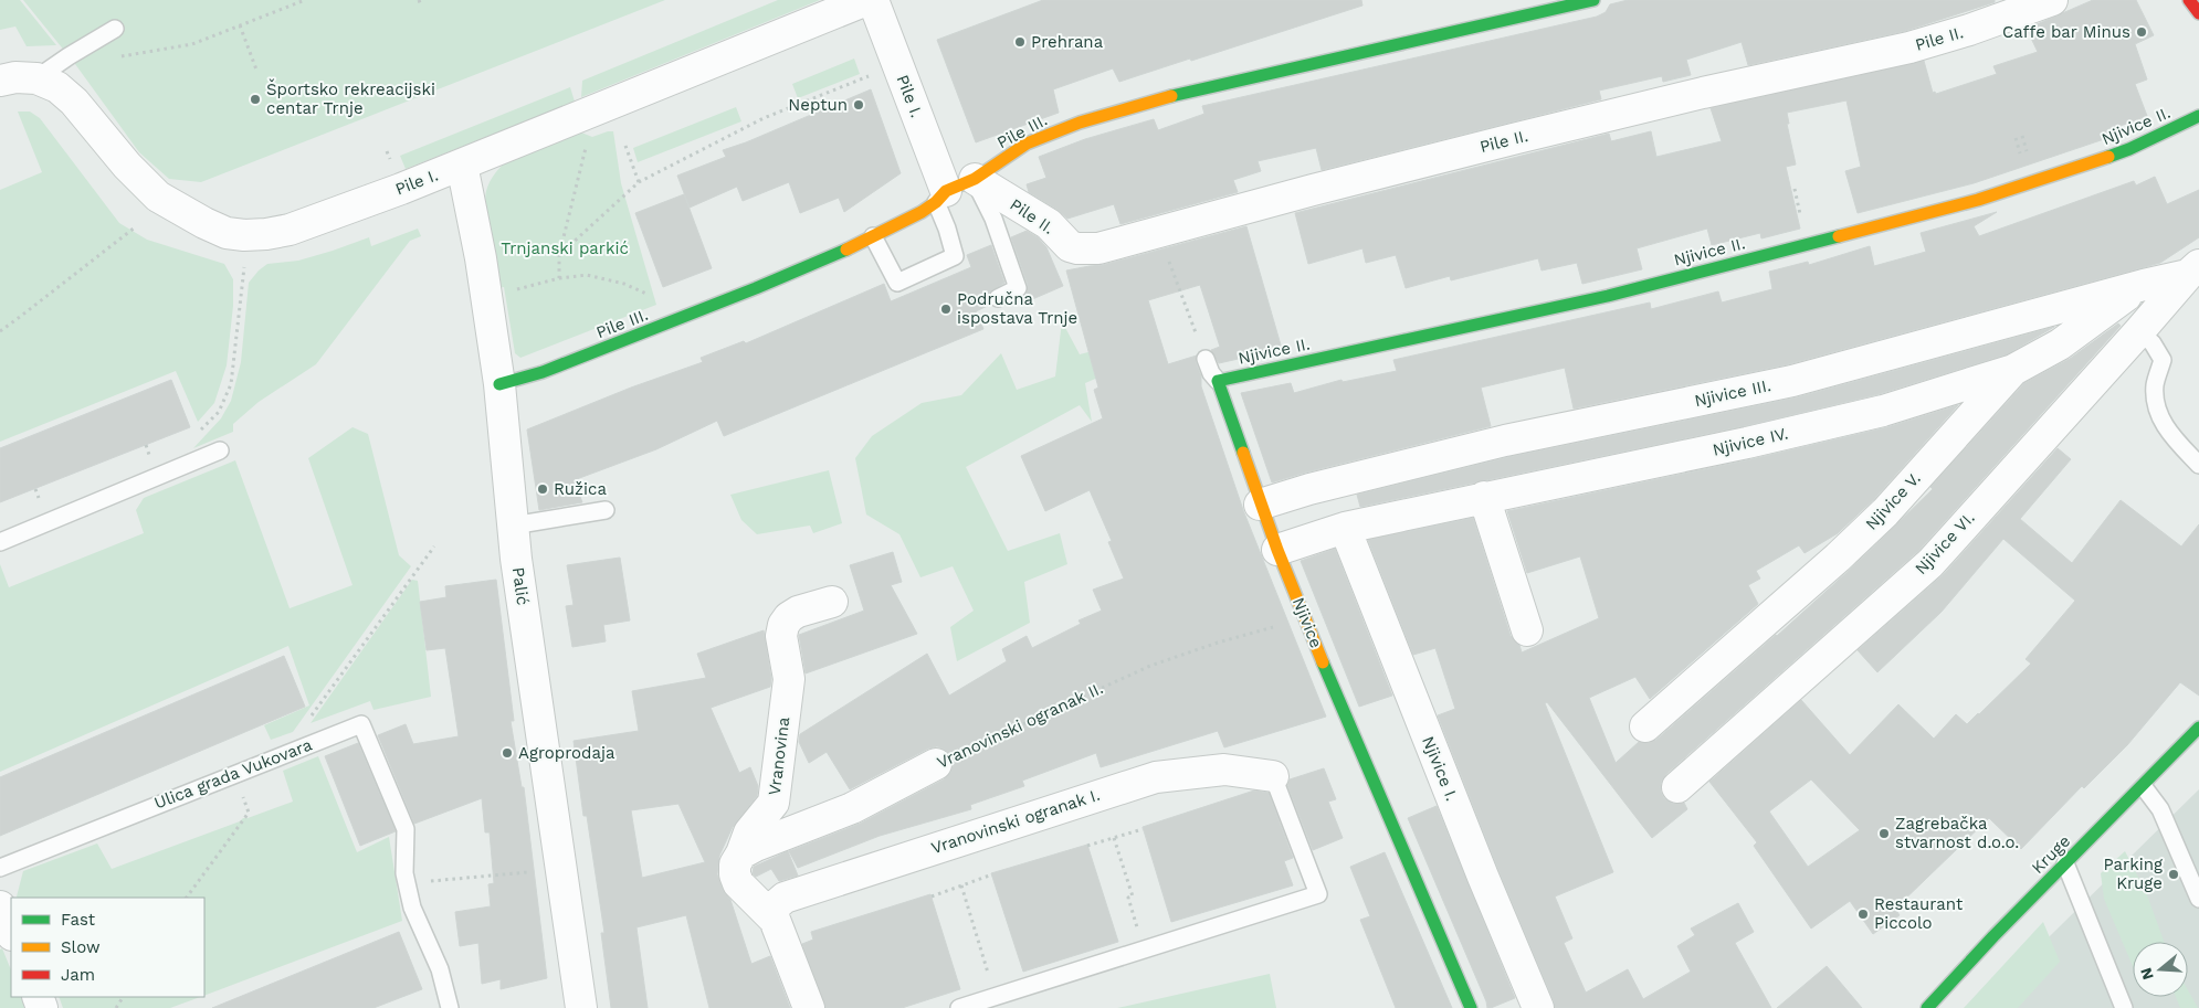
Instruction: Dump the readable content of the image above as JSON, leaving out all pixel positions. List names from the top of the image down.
{
  "streets": {
    "street": [
      "Pile II.",
      "Pile I.",
      "Njivice II.",
      "Pile III.",
      "Njivice III.",
      "Njivice IV.",
      "Njivice V.",
      "Njivice VI.",
      "Palić",
      "Njivice",
      "Vranovinski ogranak II.",
      "Vranovina",
      "Njivice I.",
      "Vranovinski ogranak I.",
      "Kruge"
    ],
    "lane": ["Ulica grada Vukovara"]
  },
  "crossings": [
    ["Pile II.", "Pile III."],
    ["Pile I.", "Pile III."],
    ["Pile I.", "Palić"],
    ["Njivice II.", "Njivice"],
    ["Pile III.", "Palić"],
    ["Njivice III.", "Njivice V."],
    ["Njivice III.", "Njivice VI."],
    ["Njivice III.", "Njivice"],
    ["Njivice IV.", "Njivice V."],
    ["Njivice IV.", "Njivice"],
    ["Njivice IV.", "Njivice I."],
    ["Njivice", "Vranovinski ogranak II."],
    ["Vranovinski ogranak II.", "Vranovina"],
    ["Vranovina", "Vranovinski ogranak I."]
  ],
  "parks": ["Trnjanski parkić"],
  "places": [
    "Caffe bar Minus",
    "Prehrana",
    "Športsko rekreacijski centar Trnje",
    "Neptun",
    "Područna ispostava Trnje",
    "Ružica",
    "Agroprodaja",
    "Zagrebačka stvarnost d.o.o.",
    "Parking Kruge",
    "Restaurant Piccolo"
  ],
  "legend": ["Fast", "Slow", "Jam"],
  "north": "left"
}
